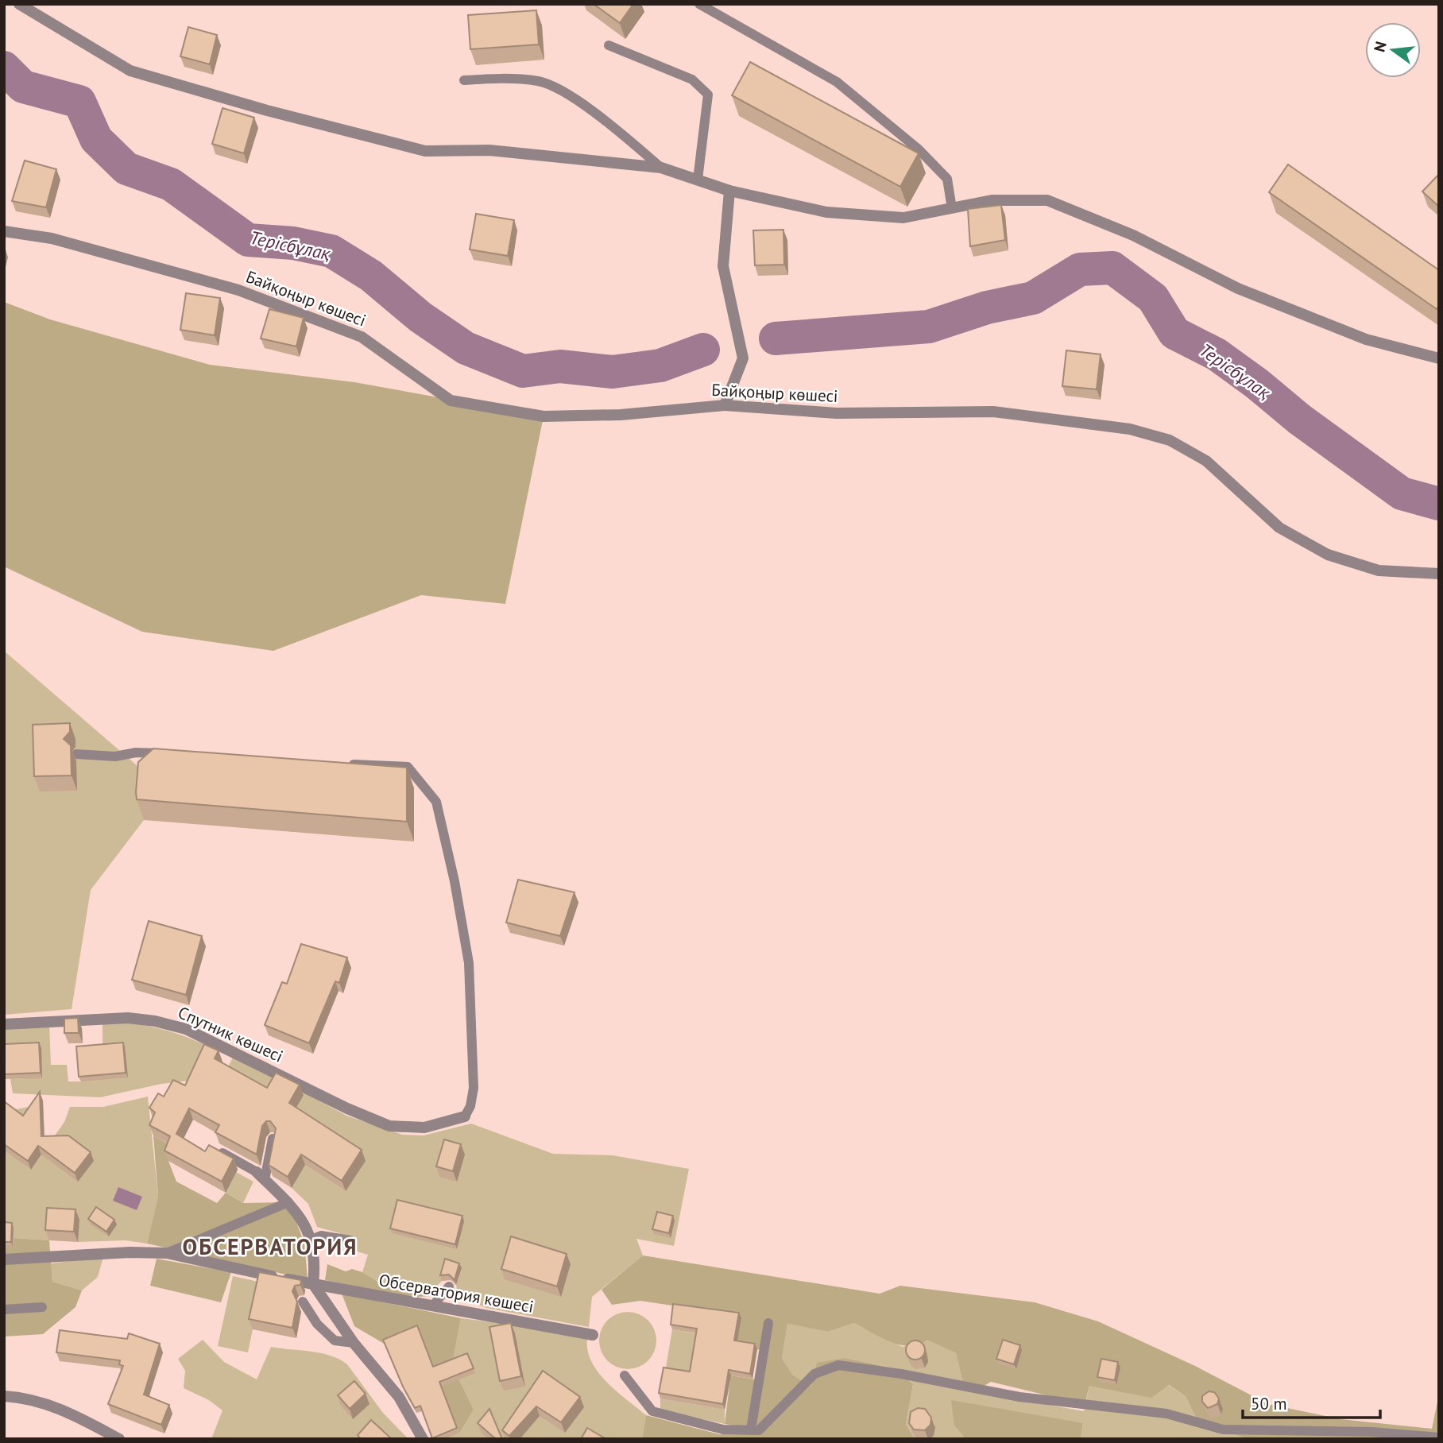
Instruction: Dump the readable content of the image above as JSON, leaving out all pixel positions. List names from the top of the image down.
{
  "streets": {
    "street": ["Байқоңыр көшесі", "Спутник көшесі", "Обсерватория көшесі"]
  },
  "districts": ["ОБСЕРВАТОРИЯ"],
  "water": ["Терісбұлақ"],
  "scale_bar": "50 m",
  "north": "left"
}
